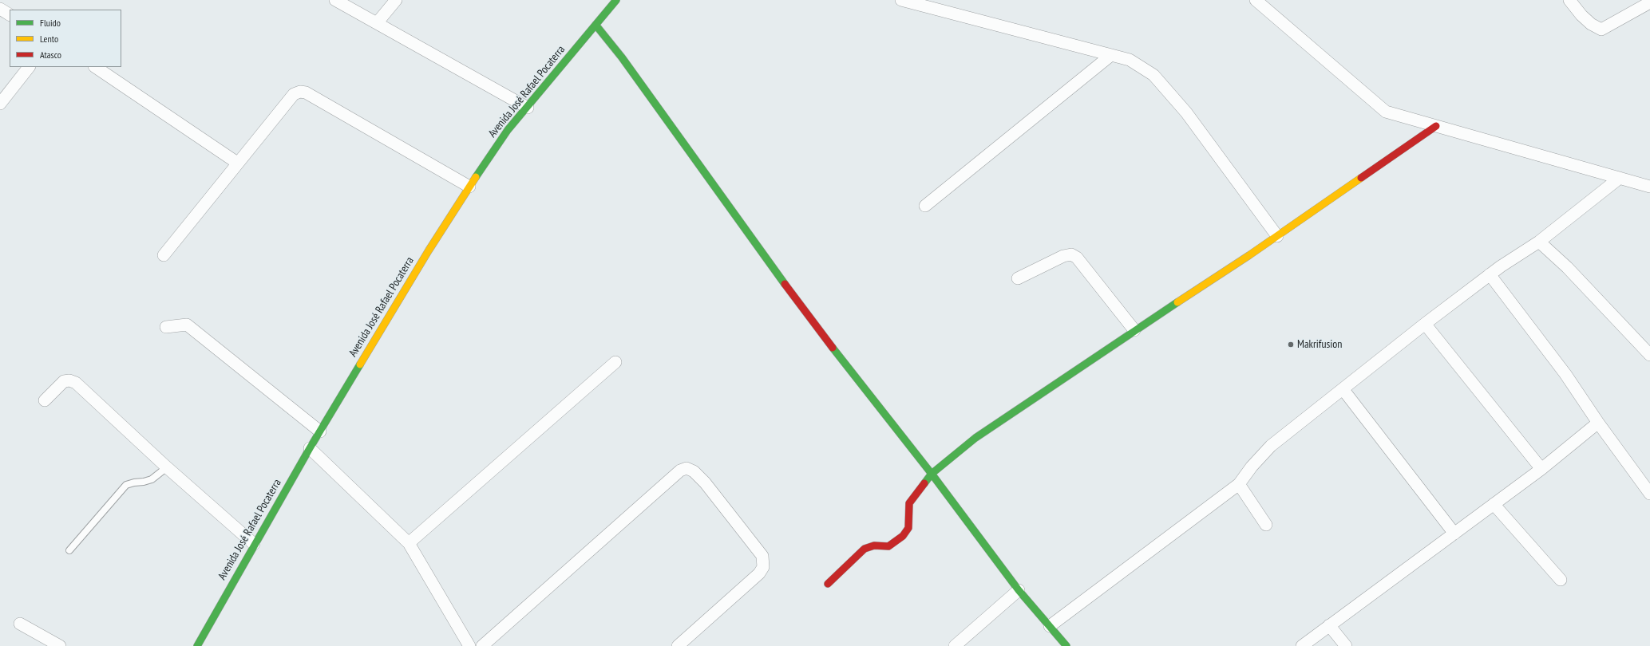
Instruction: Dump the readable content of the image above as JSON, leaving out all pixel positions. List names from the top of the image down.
{
  "streets": {
    "street": ["Avenida José Rafael Pocaterra"]
  },
  "places": ["Makrifusion"],
  "legend": ["Fluido", "Lento", "Atasco"]
}
